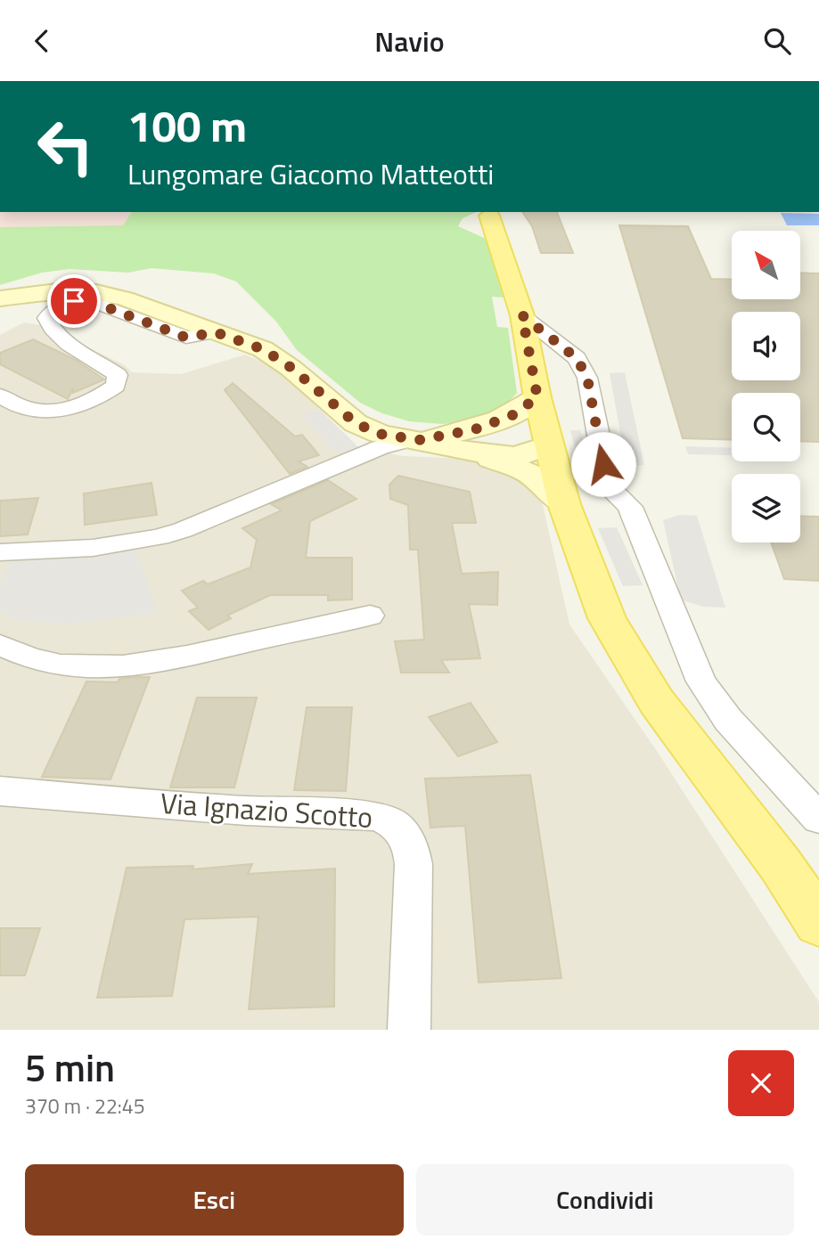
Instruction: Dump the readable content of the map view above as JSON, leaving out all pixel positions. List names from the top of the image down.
{
  "streets": {
    "street": ["Via Ignazio Scotto"]
  },
  "north": "top left",
  "page": {
    "header": "Navio",
    "turn": ["100 m", "Lungomare Giacomo Matteotti"],
    "heading": ["5 min", "370 m · 22:45"],
    "buttons": ["Esci", "Condividi"]
  }
}
